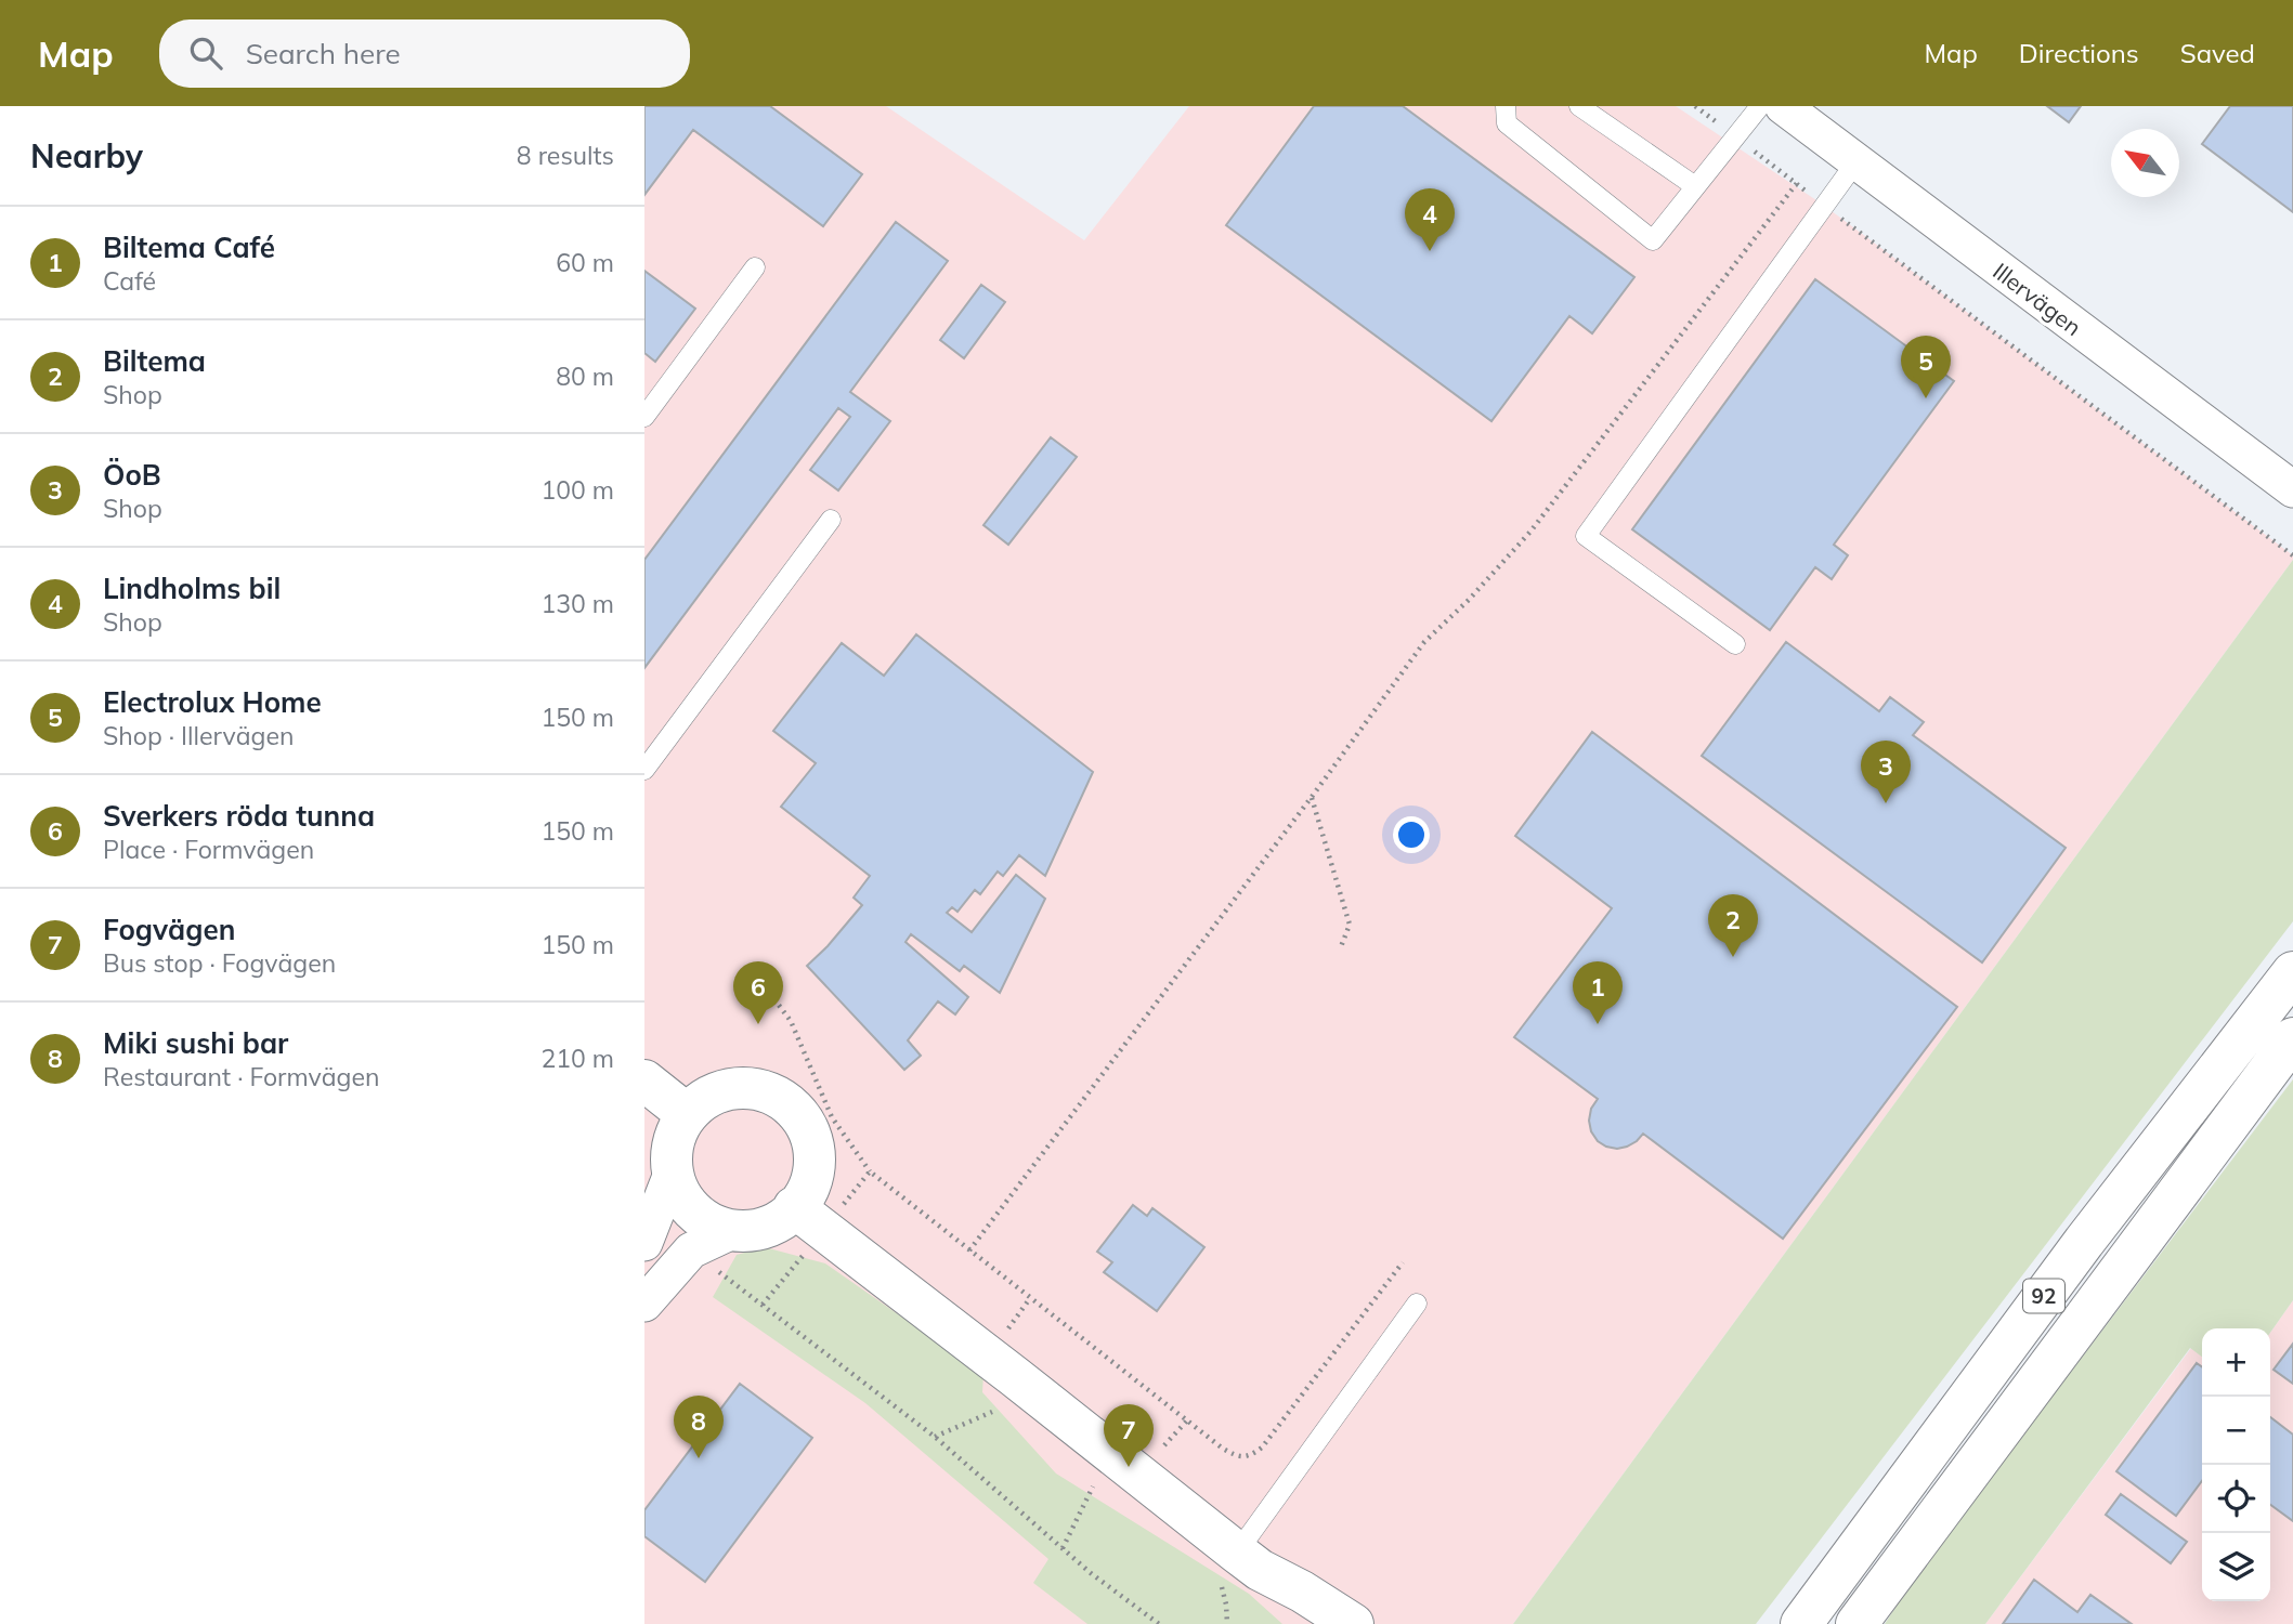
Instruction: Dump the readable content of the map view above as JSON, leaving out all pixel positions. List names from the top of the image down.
{
  "streets": {
    "main road": ["92"],
    "street": ["Illervägen"]
  },
  "north": "top left",
  "page": {
    "header": "Map",
    "search": "Search here",
    "nav": ["Map", "Directions", "Saved"],
    "heading": ["Nearby", "8 results"],
    "pins": [
      "4",
      "5",
      "3",
      "2",
      "1",
      "6",
      "8",
      "7"
    ],
    "list": [
      {
        "mark": "1",
        "name": "Biltema Café",
        "note": "Café",
        "value": "60 m"
      },
      {
        "mark": "2",
        "name": "Biltema",
        "note": "Shop",
        "value": "80 m"
      },
      {
        "mark": "3",
        "name": "ÖoB",
        "note": "Shop",
        "value": "100 m"
      },
      {
        "mark": "4",
        "name": "Lindholms bil",
        "note": "Shop",
        "value": "130 m"
      },
      {
        "mark": "5",
        "name": "Electrolux Home",
        "note": "Shop · Illervägen",
        "value": "150 m"
      },
      {
        "mark": "6",
        "name": "Sverkers röda tunna",
        "note": "Place · Formvägen",
        "value": "150 m"
      },
      {
        "mark": "7",
        "name": "Fogvägen",
        "note": "Bus stop · Fogvägen",
        "value": "150 m"
      },
      {
        "mark": "8",
        "name": "Miki sushi bar",
        "note": "Restaurant · Formvägen",
        "value": "210 m"
      }
    ],
    "map_buttons": ["+", "−"]
  }
}
